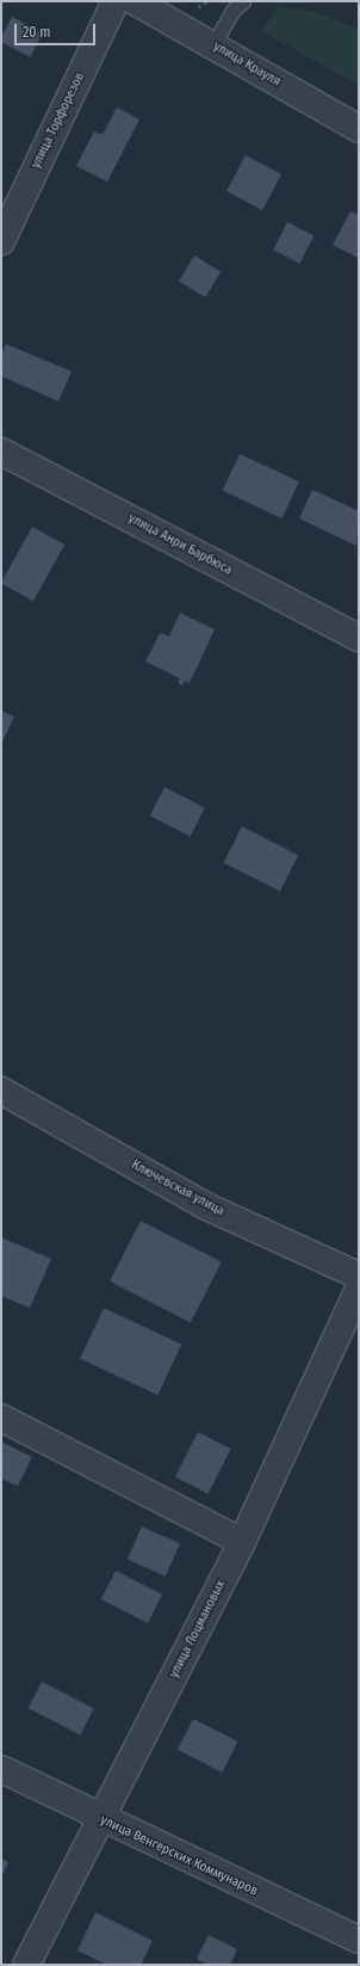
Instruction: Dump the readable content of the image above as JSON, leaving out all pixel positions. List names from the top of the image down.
{
  "streets": {
    "street": [
      "улица Крауля",
      "улица Торфорезов",
      "улица Анри Барбюса",
      "Ключевская улица",
      "улица Лоцмановых",
      "улица Венгерских Коммунаров"
    ]
  },
  "crossings": [
    ["улица Лоцмановых", "улица Венгерских Коммунаров"]
  ],
  "scale_bar": "20 m"
}
